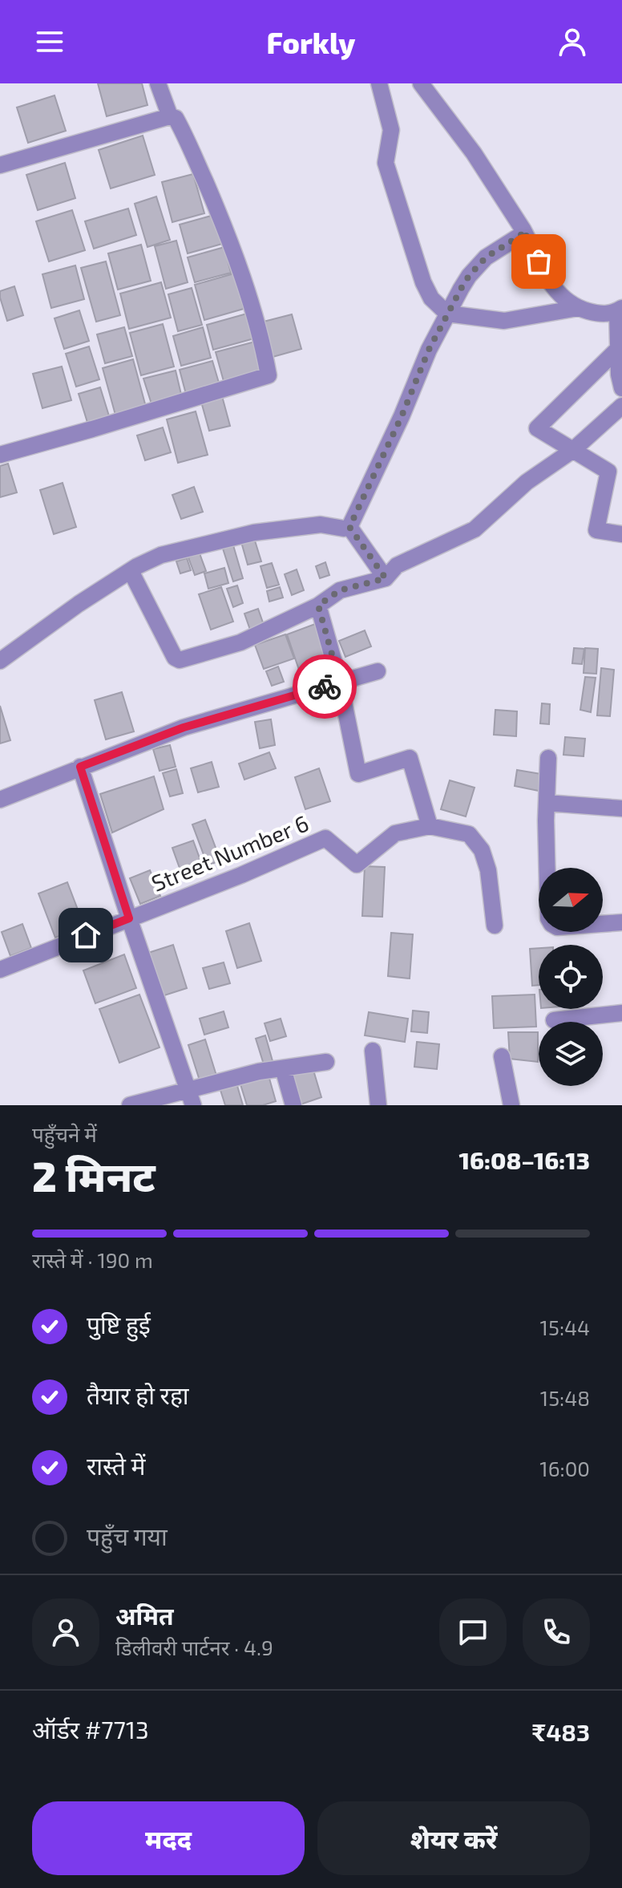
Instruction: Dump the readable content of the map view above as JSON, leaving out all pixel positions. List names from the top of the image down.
{
  "streets": {
    "street": ["Street Number 6"]
  },
  "north": "right",
  "page": {
    "header": "Forkly",
    "heading": ["2 मिनट", "पहुँचने में", "16:08–16:13"],
    "panel": [
      "अमित",
      "डिलीवरी पार्टनर · 4.9",
      "ऑर्डर #7713",
      "₹483"
    ],
    "bar": "रास्ते में · 190 m",
    "list": [
      ["पुष्टि हुई", "15:44"],
      ["तैयार हो रहा", "15:48"],
      ["रास्ते में", "16:00"],
      "पहुँच गया"
    ],
    "buttons": ["मदद", "शेयर करें"]
  }
}
